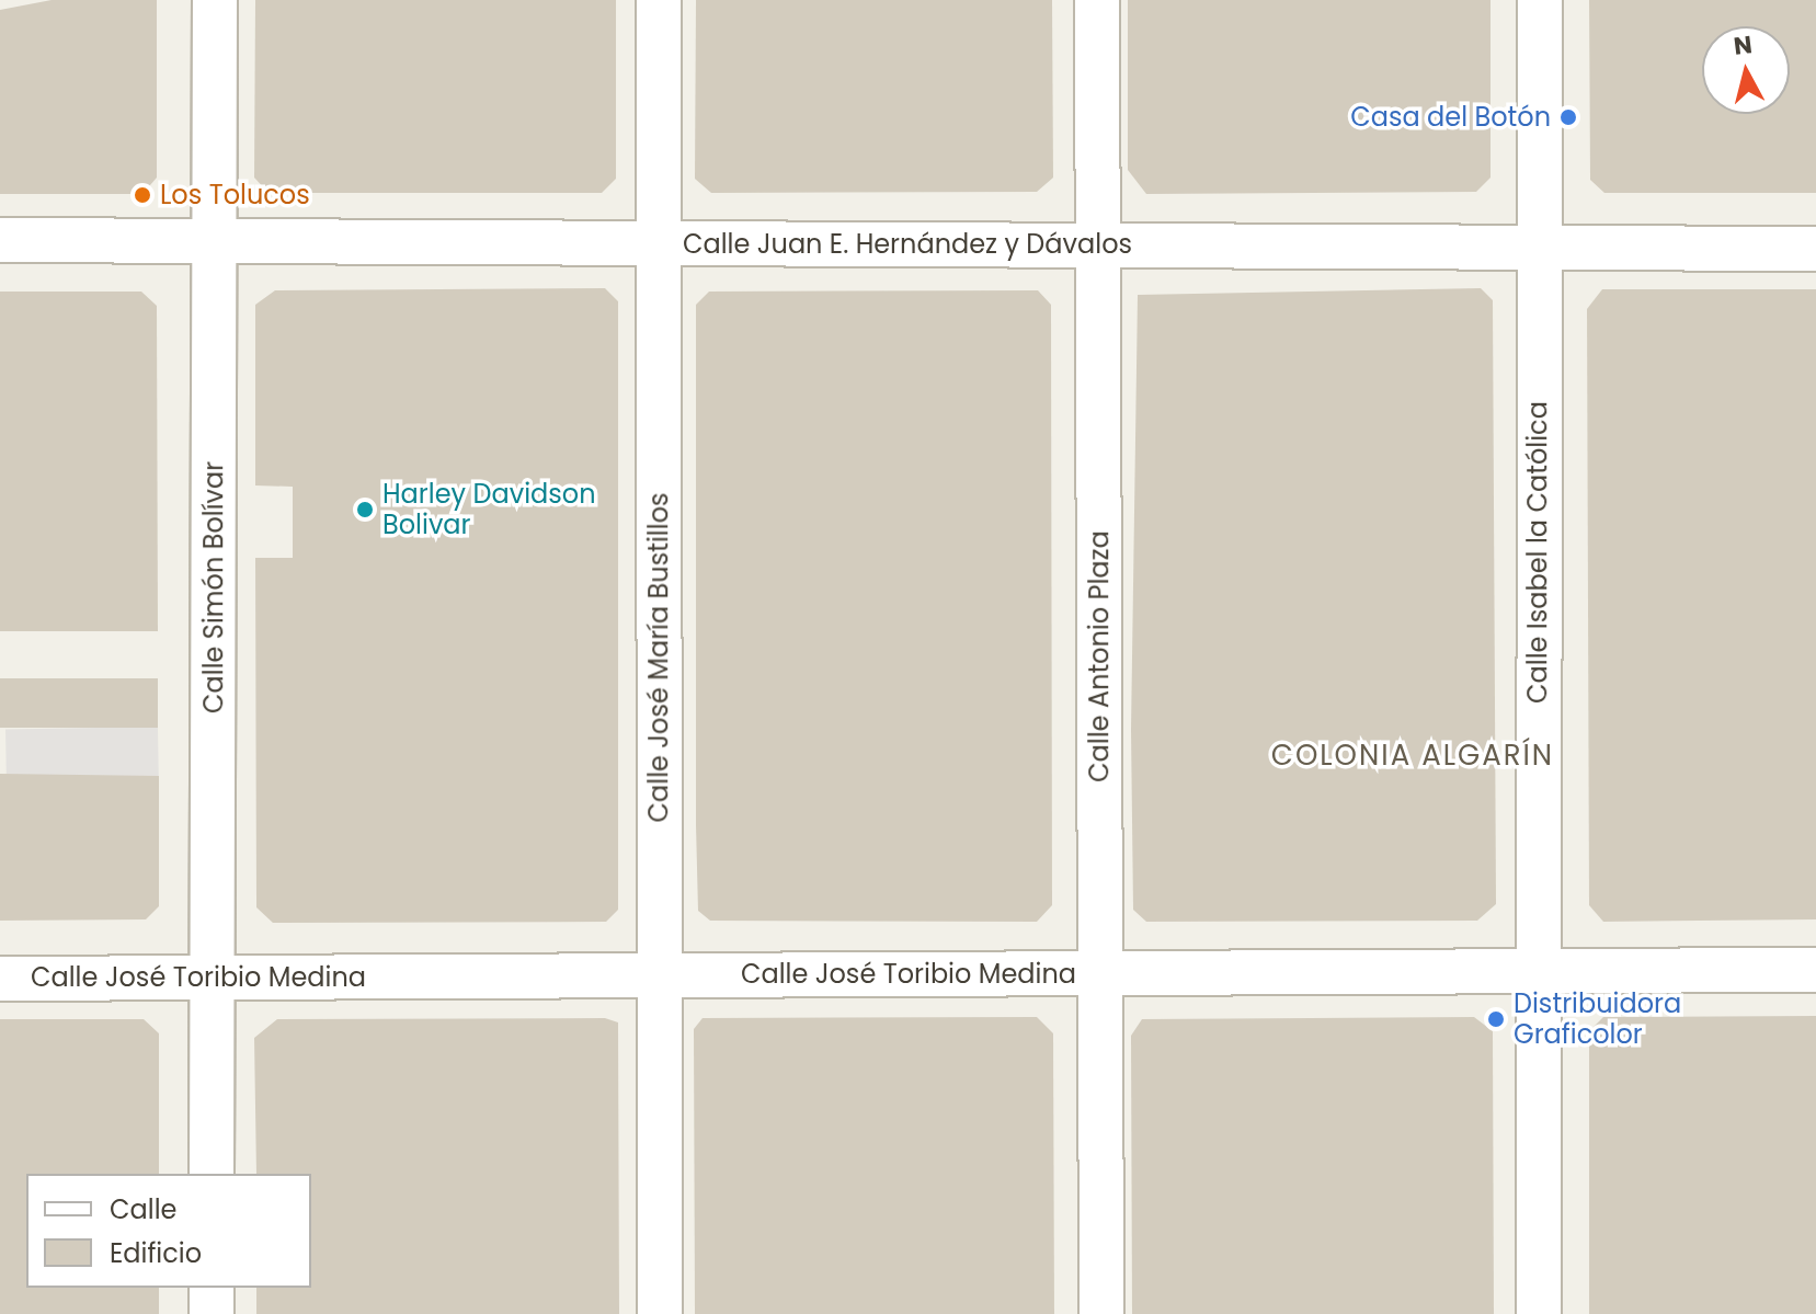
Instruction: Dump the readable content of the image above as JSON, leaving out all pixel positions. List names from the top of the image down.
{
  "streets": {
    "street": [
      "Calle Juan E. Hernández y Dávalos",
      "Calle Isabel la Católica",
      "Calle Simón Bolívar",
      "Calle Antonio Plaza",
      "Calle José María Bustillos",
      "Calle José Toribio Medina"
    ]
  },
  "crossings": [
    ["Calle Juan E. Hernández y Dávalos", "Calle Isabel la Católica"],
    ["Calle Juan E. Hernández y Dávalos", "Calle Simón Bolívar"],
    ["Calle Juan E. Hernández y Dávalos", "Calle Antonio Plaza"],
    ["Calle Juan E. Hernández y Dávalos", "Calle José María Bustillos"],
    ["Calle Isabel la Católica", "Calle José Toribio Medina"],
    ["Calle Simón Bolívar", "Calle José Toribio Medina"],
    ["Calle Antonio Plaza", "Calle José Toribio Medina"],
    ["Calle José María Bustillos", "Calle José Toribio Medina"]
  ],
  "districts": ["COLONIA ALGARÍN"],
  "places": [
    "Casa del Botón",
    "Los Tolucos",
    "Harley Davidson Bolivar",
    "Distribuidora Graficolor"
  ],
  "legend": ["Calle", "Edificio"],
  "north": "top"
}
